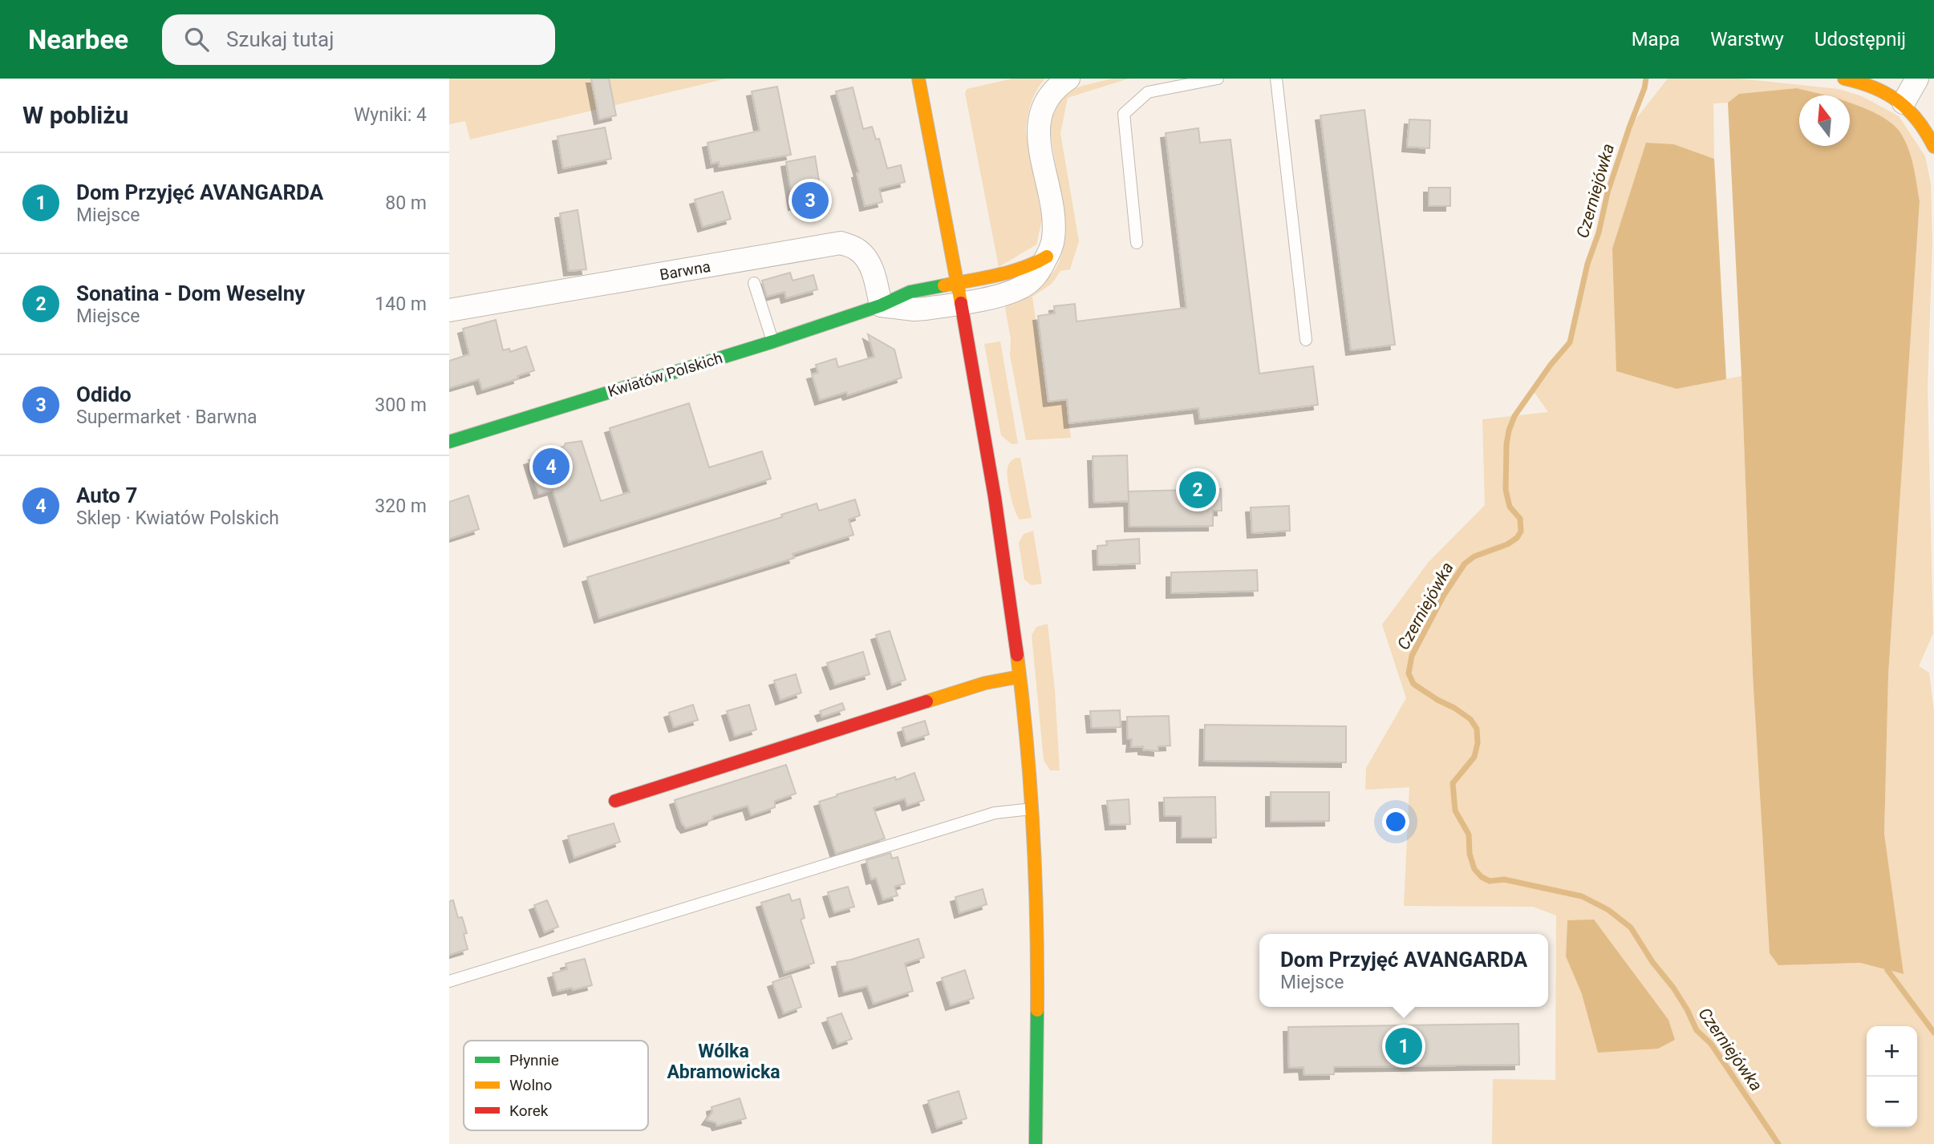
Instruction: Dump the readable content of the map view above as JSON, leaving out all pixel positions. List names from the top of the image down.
{
  "streets": {
    "main road": ["Kwiatów Polskich"],
    "street": ["Barwna"]
  },
  "crossings": [
    ["Barwna", "Kwiatów Polskich"]
  ],
  "districts": ["Wólka Abramowicka"],
  "water": ["Czerniejówka"],
  "legend": ["Płynnie", "Wolno", "Korek"],
  "north": "top",
  "page": {
    "header": "Nearbee",
    "search": "Szukaj tutaj",
    "nav": ["Mapa", "Warstwy", "Udostępnij"],
    "heading": ["W pobliżu", "Wyniki: 4"],
    "list": [
      {
        "mark": "1",
        "name": "Dom Przyjęć AVANGARDA",
        "note": "Miejsce",
        "value": "80 m"
      },
      {
        "mark": "2",
        "name": "Sonatina - Dom Weselny",
        "note": "Miejsce",
        "value": "140 m"
      },
      {
        "mark": "3",
        "name": "Odido",
        "note": "Supermarket · Barwna",
        "value": "300 m"
      },
      {
        "mark": "4",
        "name": "Auto 7",
        "note": "Sklep · Kwiatów Polskich",
        "value": "320 m"
      }
    ],
    "pins": [
      "3",
      "4",
      "2",
      "1"
    ],
    "popup": ["Dom Przyjęć AVANGARDA", "Miejsce"],
    "map_buttons": ["+", "−"]
  }
}
